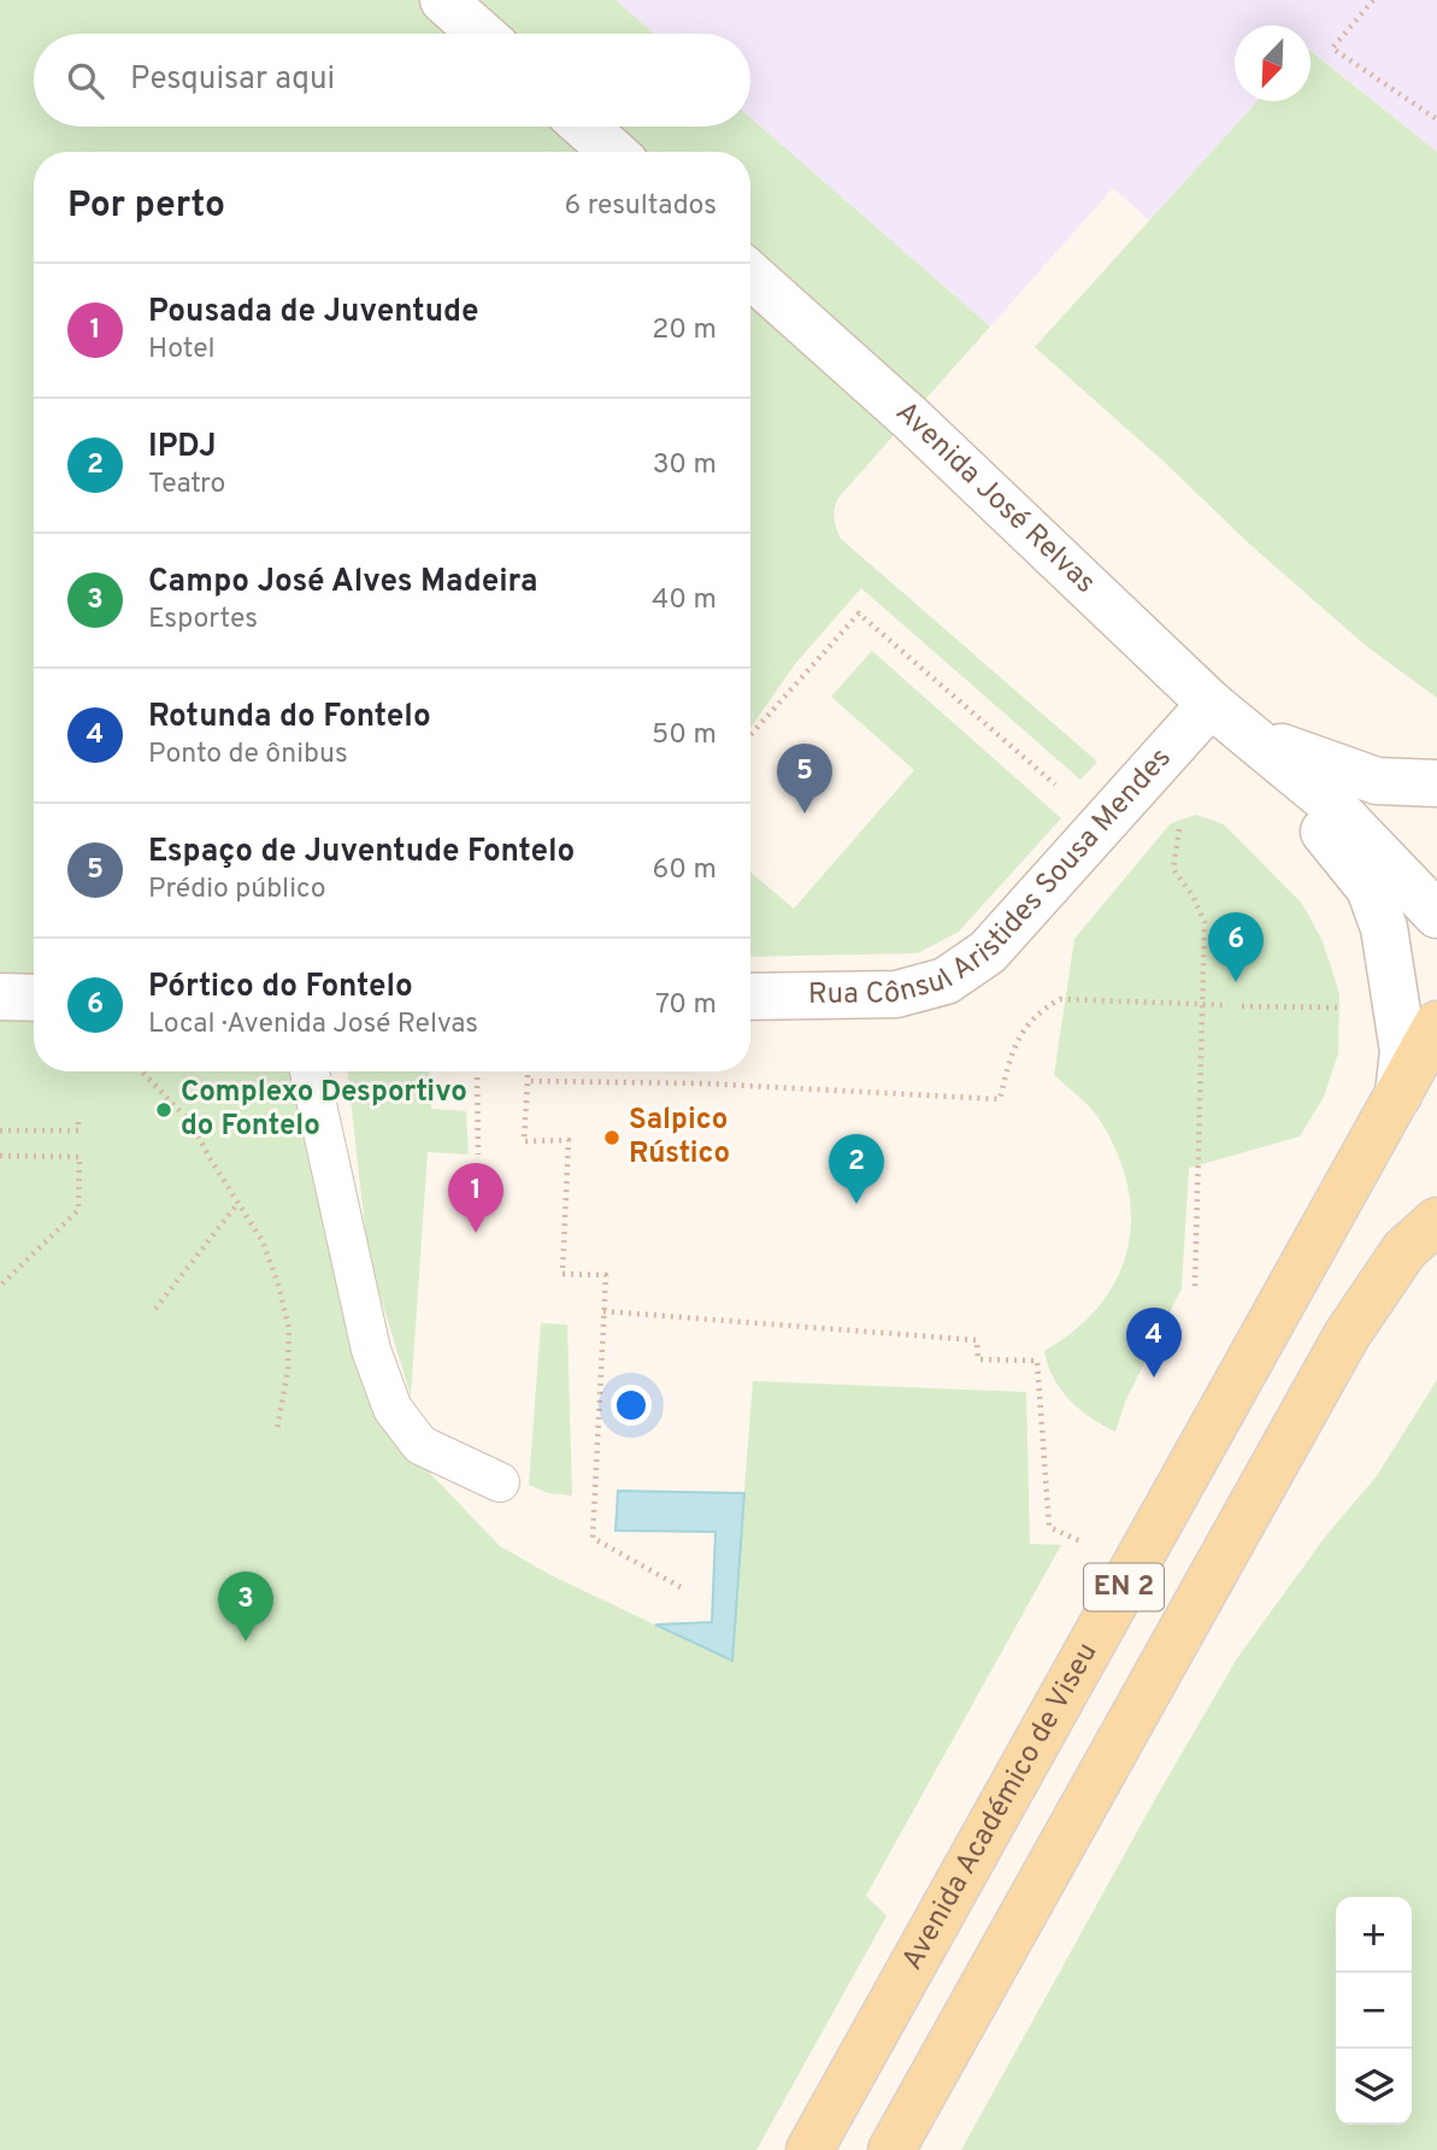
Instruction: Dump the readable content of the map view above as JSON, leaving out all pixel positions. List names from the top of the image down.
{
  "streets": {
    "main road": ["EN 2", "Avenida Académico de Viseu"],
    "street": ["Avenida José Relvas", "Rua Cônsul Aristides Sousa Mendes"]
  },
  "crossings": [
    ["Avenida José Relvas", "Rua Cônsul Aristides Sousa Mendes"],
    ["Avenida José Relvas", "Avenida Académico de Viseu"]
  ],
  "places": ["Complexo Desportivo do Fontelo", "Salpico Rústico"],
  "north": "bottom left",
  "page": {
    "search": "Pesquisar aqui",
    "heading": ["Por perto", "6 resultados"],
    "list": [
      {
        "mark": "1",
        "name": "Pousada de Juventude",
        "note": "Hotel",
        "value": "20 m"
      },
      {
        "mark": "2",
        "name": "IPDJ",
        "note": "Teatro",
        "value": "30 m"
      },
      {
        "mark": "3",
        "name": "Campo José Alves Madeira",
        "note": "Esportes",
        "value": "40 m"
      },
      {
        "mark": "4",
        "name": "Rotunda do Fontelo",
        "note": "Ponto de ônibus",
        "value": "50 m"
      },
      {
        "mark": "5",
        "name": "Espaço de Juventude Fontelo",
        "note": "Prédio público",
        "value": "60 m"
      },
      {
        "mark": "6",
        "name": "Pórtico do Fontelo",
        "note": "Local · Avenida José Relvas",
        "value": "70 m"
      }
    ],
    "pins": [
      "5",
      "6",
      "2",
      "1",
      "4",
      "3"
    ],
    "map_buttons": ["+", "−"]
  }
}
